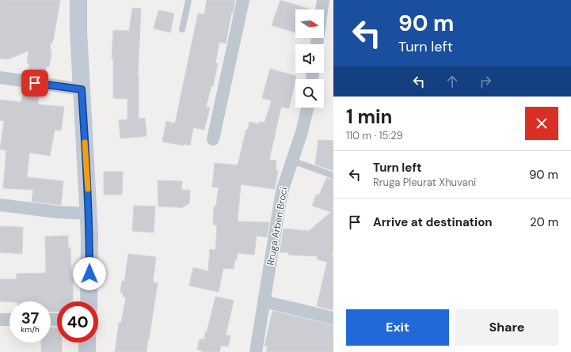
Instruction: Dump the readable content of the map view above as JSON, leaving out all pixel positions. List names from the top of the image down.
{
  "streets": {
    "street": ["Rruga Arben Broci"]
  },
  "north": "right",
  "page": {
    "turn": ["90 m", "Turn left"],
    "heading": ["1 min", "110 m · 15:29"],
    "list": [
      {
        "name": "Turn left",
        "note": "Rruga Pleurat Xhuvani",
        "value": "90 m"
      },
      {
        "name": "Arrive at destination",
        "value": "20 m"
      }
    ],
    "speed": "37 km/h",
    "limit": "40",
    "buttons": ["Exit", "Share"]
  }
}
